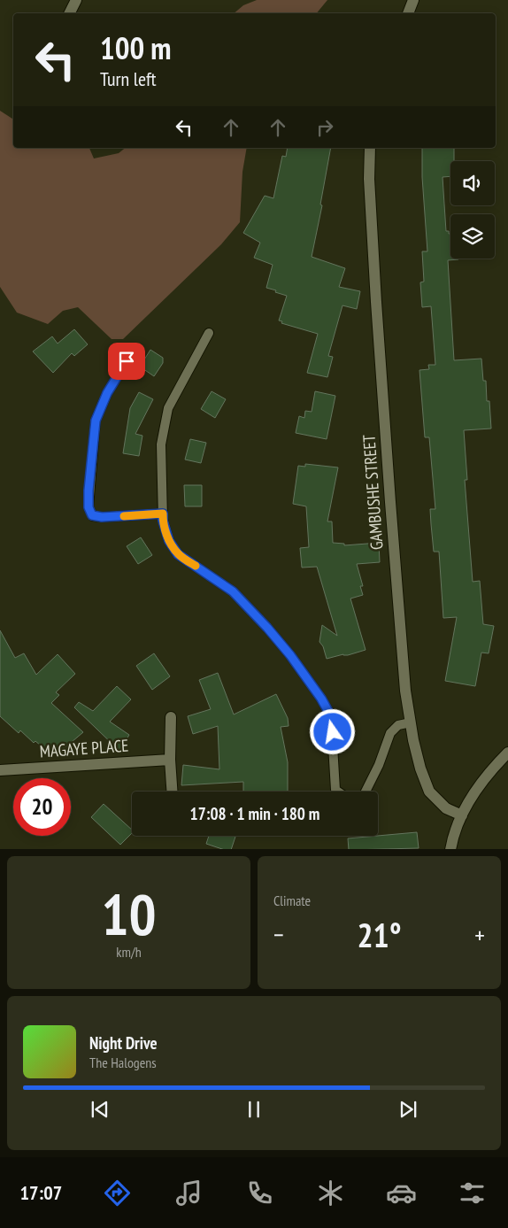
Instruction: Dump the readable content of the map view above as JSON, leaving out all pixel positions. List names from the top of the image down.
{
  "streets": {
    "street": ["GAMBUSHE STREET", "MAGAYE PLACE"]
  },
  "page": {
    "turn": ["100 m", "Turn left"],
    "limit": "20",
    "trip": "17:08 · 1 min · 180 m",
    "tile": [
      ["10", "km/h"],
      "Climate"
    ],
    "heat": ["−", "21°", "+"],
    "song": ["Night Drive", "The Halogens"],
    "tabs": "17:07"
  }
}
